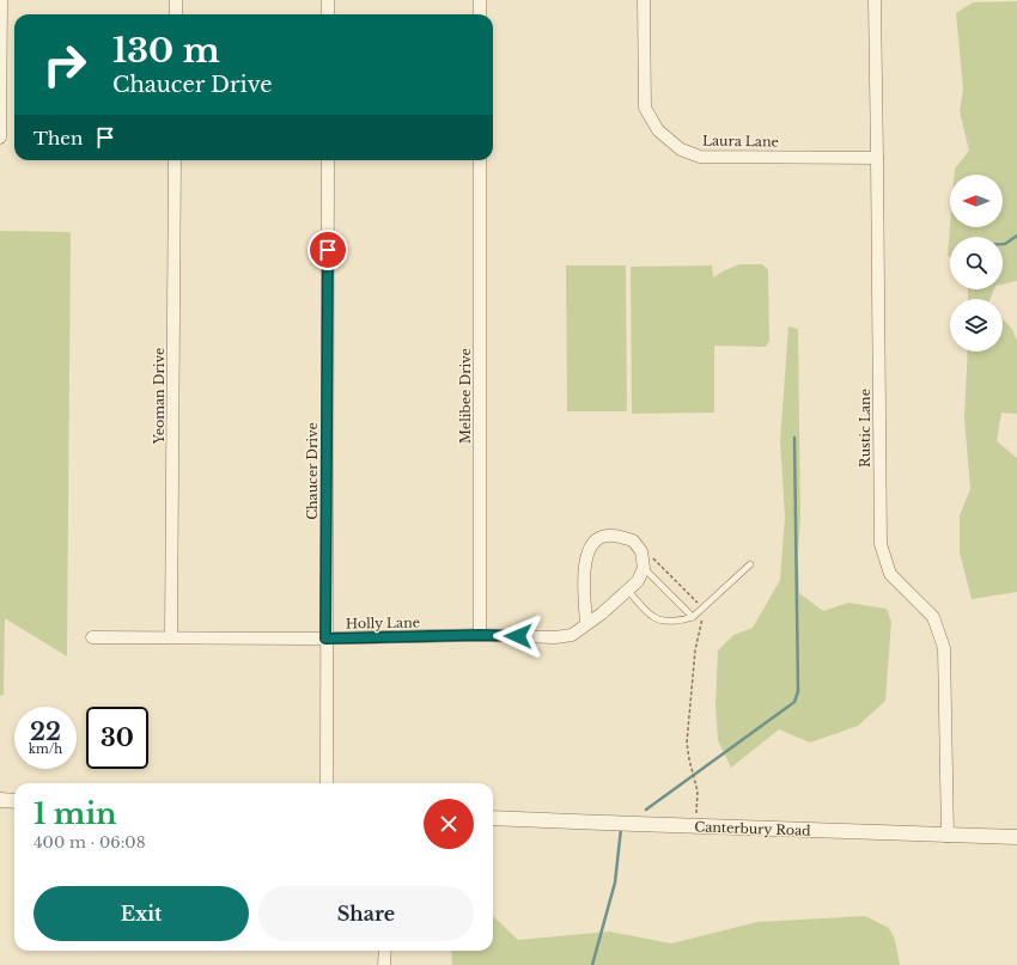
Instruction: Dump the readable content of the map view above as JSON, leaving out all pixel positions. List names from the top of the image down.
{
  "streets": {
    "street": [
      "Laura Lane",
      "Yeoman Drive",
      "Melibee Drive",
      "Rustic Lane",
      "Chaucer Drive",
      "Holly Lane",
      "Canterbury Road"
    ]
  },
  "crossings": [
    ["Laura Lane", "Rustic Lane"],
    ["Yeoman Drive", "Holly Lane"],
    ["Melibee Drive", "Holly Lane"],
    ["Rustic Lane", "Canterbury Road"],
    ["Chaucer Drive", "Holly Lane"]
  ],
  "north": "left",
  "page": {
    "turn": ["130 m", "Chaucer Drive"],
    "then": "Then",
    "speed": "22 km/h",
    "limit": "30",
    "heading": ["1 min", "400 m · 06:08"],
    "buttons": ["Exit", "Share"]
  }
}
